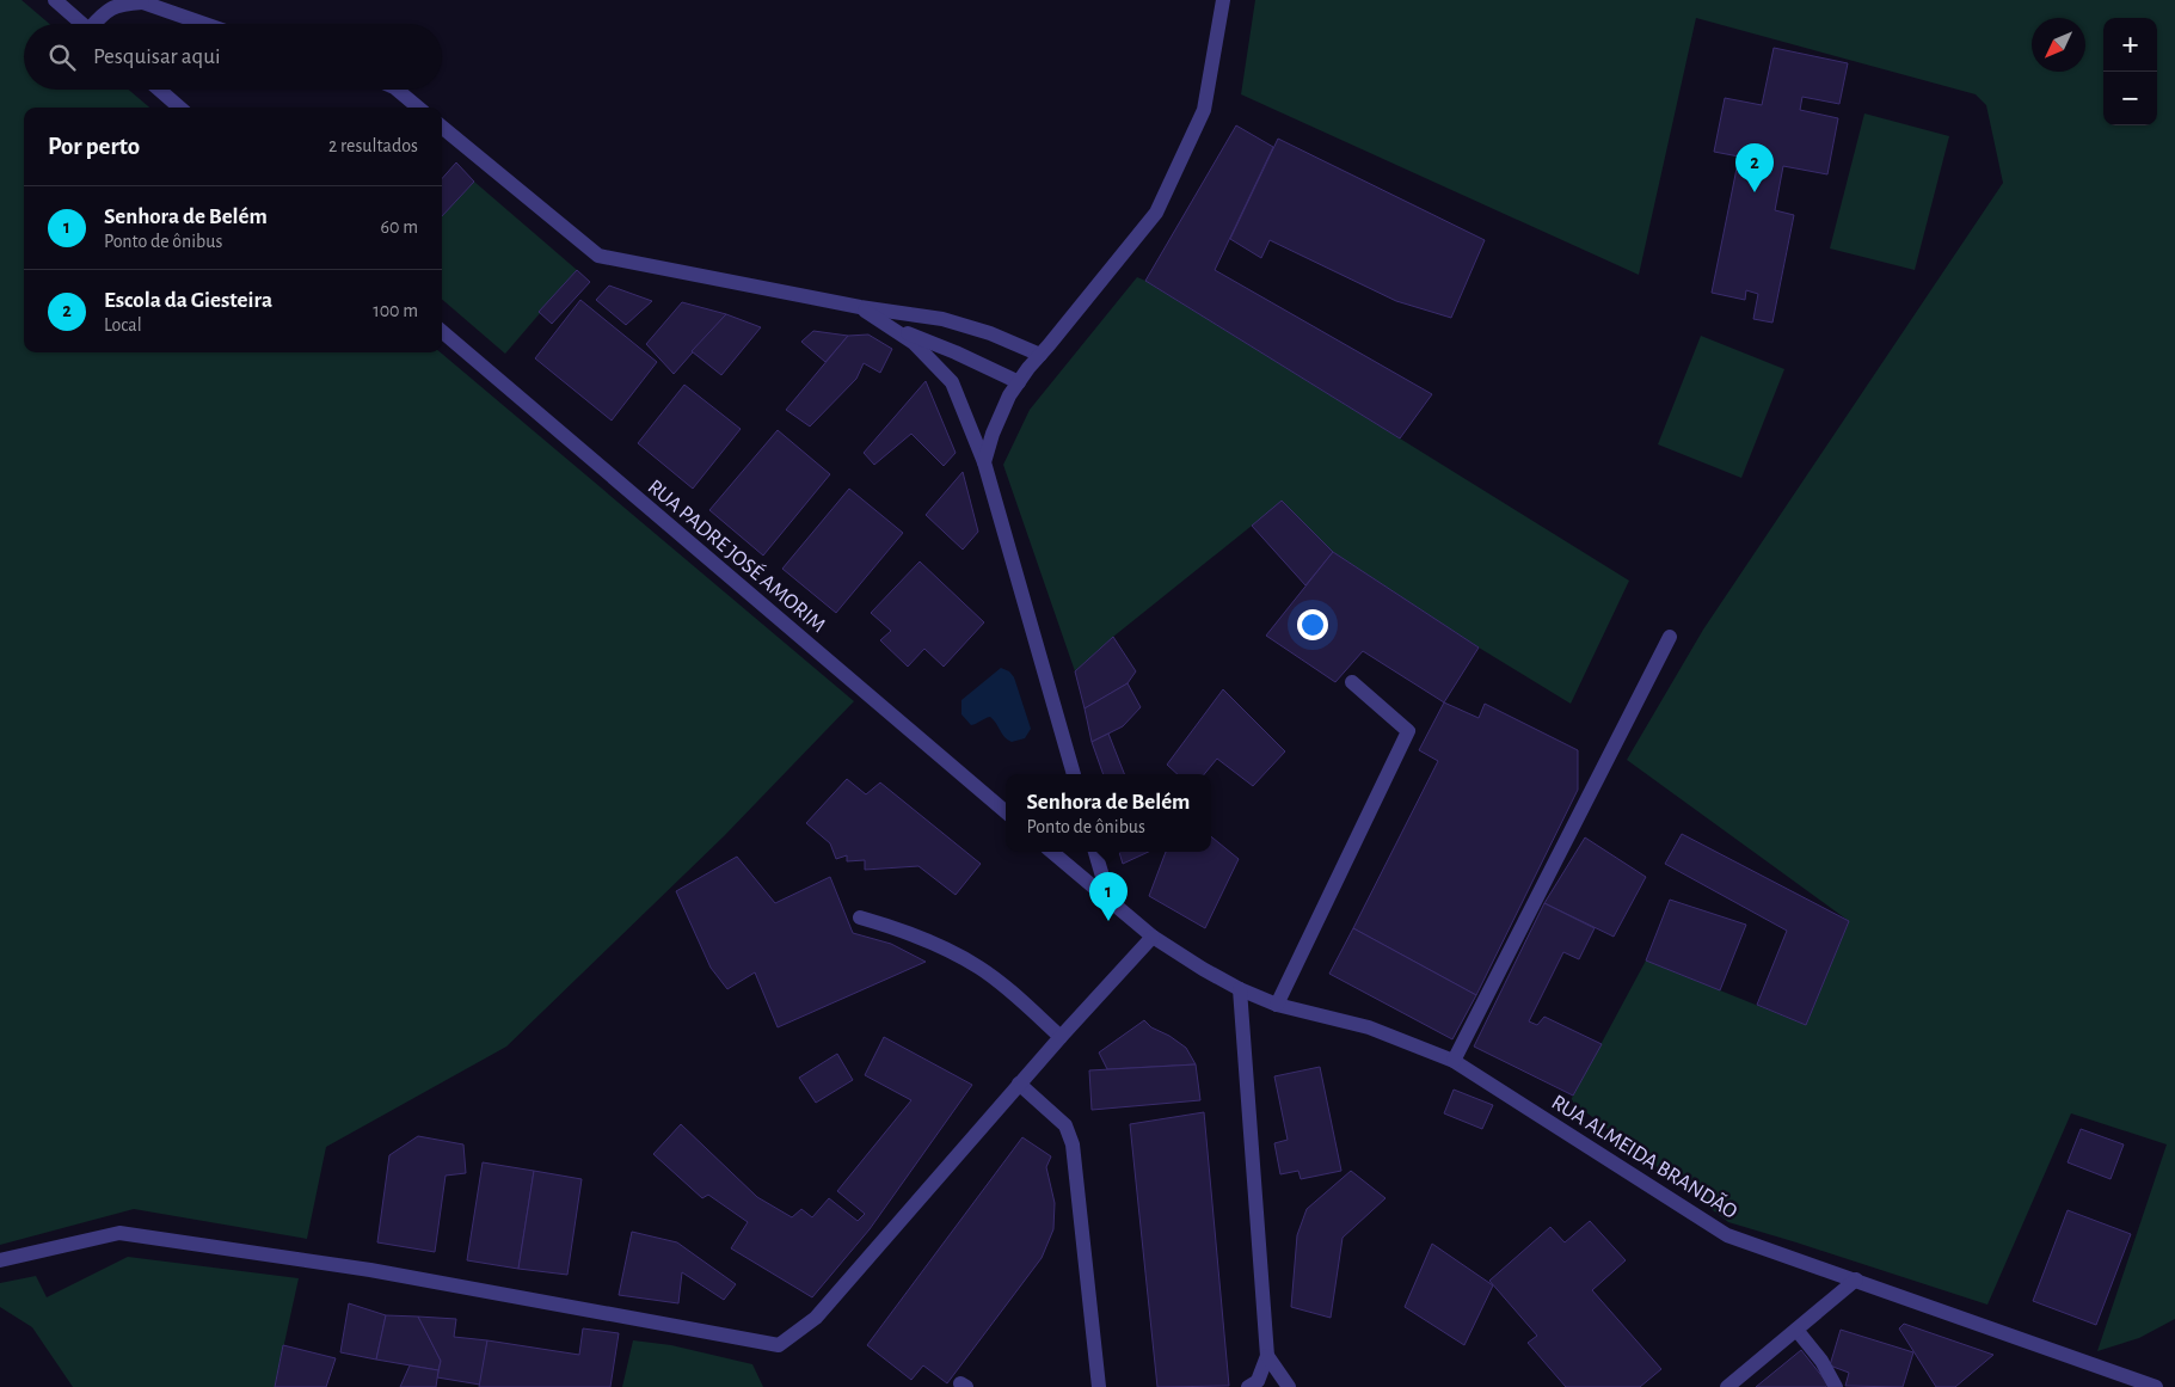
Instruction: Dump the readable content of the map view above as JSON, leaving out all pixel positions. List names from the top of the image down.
{
  "streets": {
    "street": ["RUA PADRE JOSÉ AMORIM", "RUA ALMEIDA BRANDÃO"]
  },
  "north": "bottom left",
  "page": {
    "map_buttons": ["+", "−"],
    "search": "Pesquisar aqui",
    "heading": ["Por perto", "2 resultados"],
    "pins": ["2", "1"],
    "list": [
      {
        "mark": "1",
        "name": "Senhora de Belém",
        "note": "Ponto de ônibus",
        "value": "60 m"
      },
      {
        "mark": "2",
        "name": "Escola da Giesteira",
        "note": "Local",
        "value": "100 m"
      }
    ],
    "popup": ["Senhora de Belém", "Ponto de ônibus"]
  }
}
